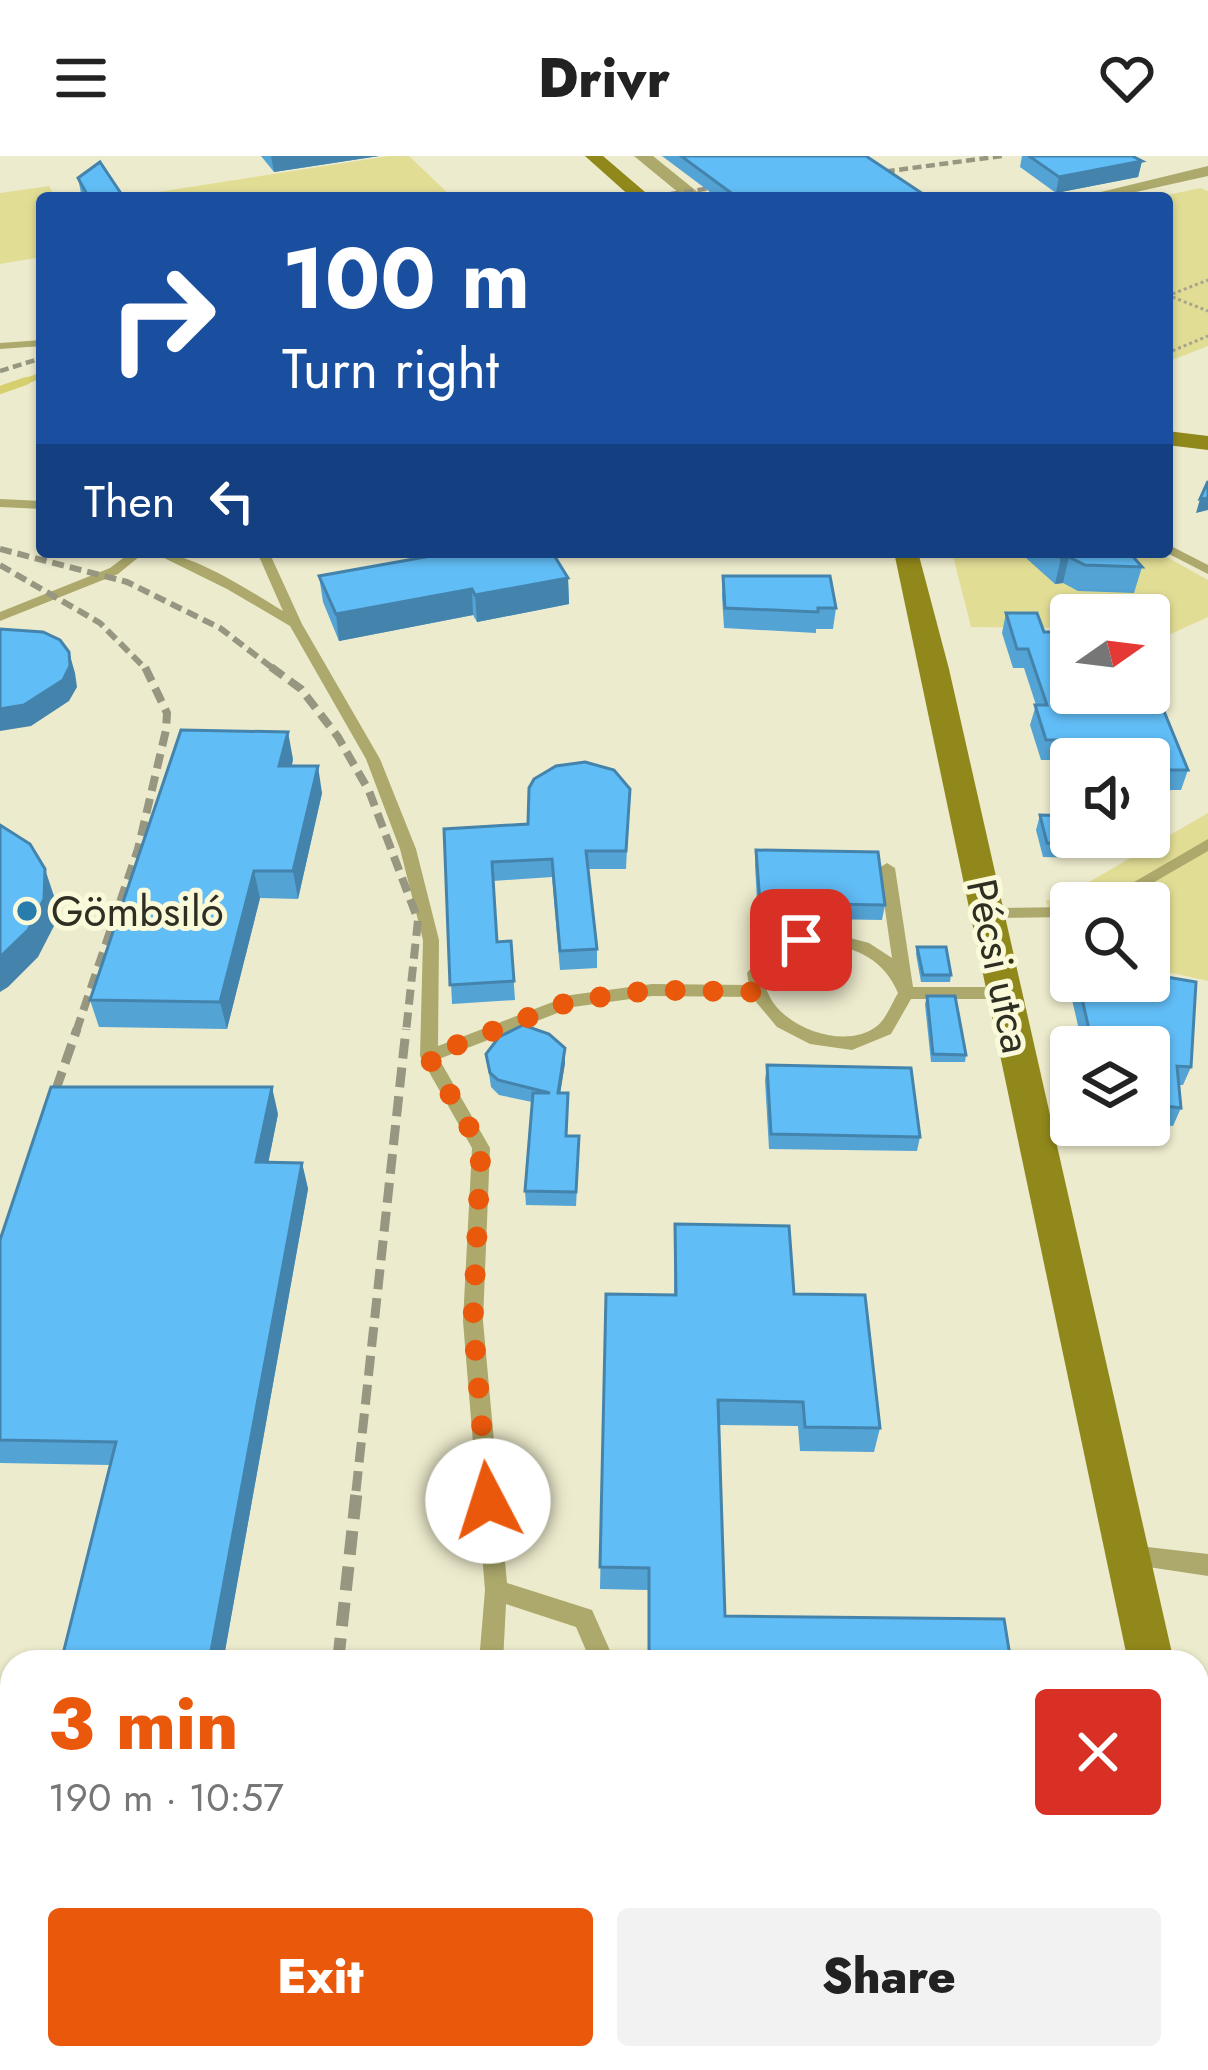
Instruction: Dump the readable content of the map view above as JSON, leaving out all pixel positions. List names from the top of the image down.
{
  "streets": {
    "street": ["Pécsi utca"]
  },
  "places": ["Gömbsiló"],
  "north": "right",
  "page": {
    "header": "Drivr",
    "turn": ["100 m", "Turn right"],
    "then": "Then",
    "heading": ["3 min", "190 m · 10:57"],
    "buttons": ["Exit", "Share"]
  }
}
